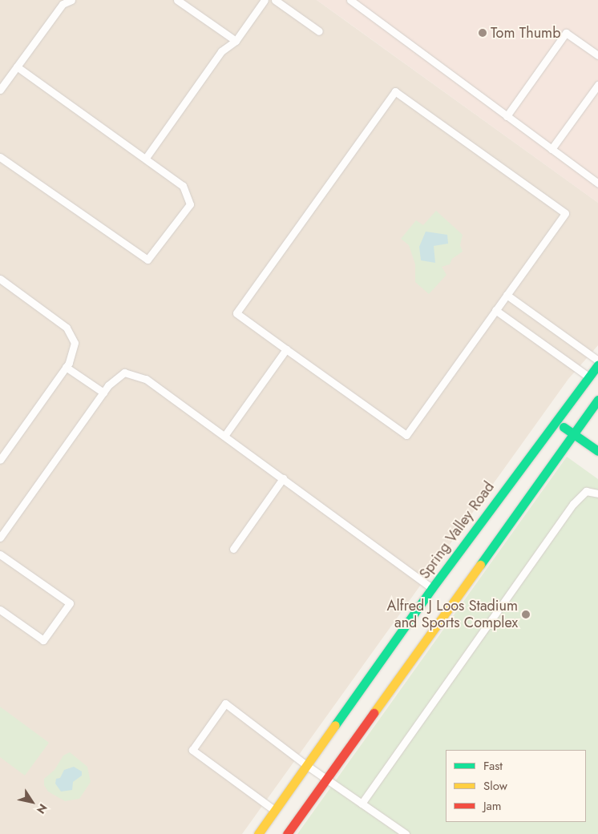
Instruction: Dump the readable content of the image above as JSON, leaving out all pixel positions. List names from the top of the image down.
{
  "streets": {
    "street": ["Spring Valley Road"]
  },
  "places": ["Tom Thumb", "Alfred J Loos Stadium and Sports Complex"],
  "legend": ["Fast", "Slow", "Jam"],
  "north": "bottom right"
}
